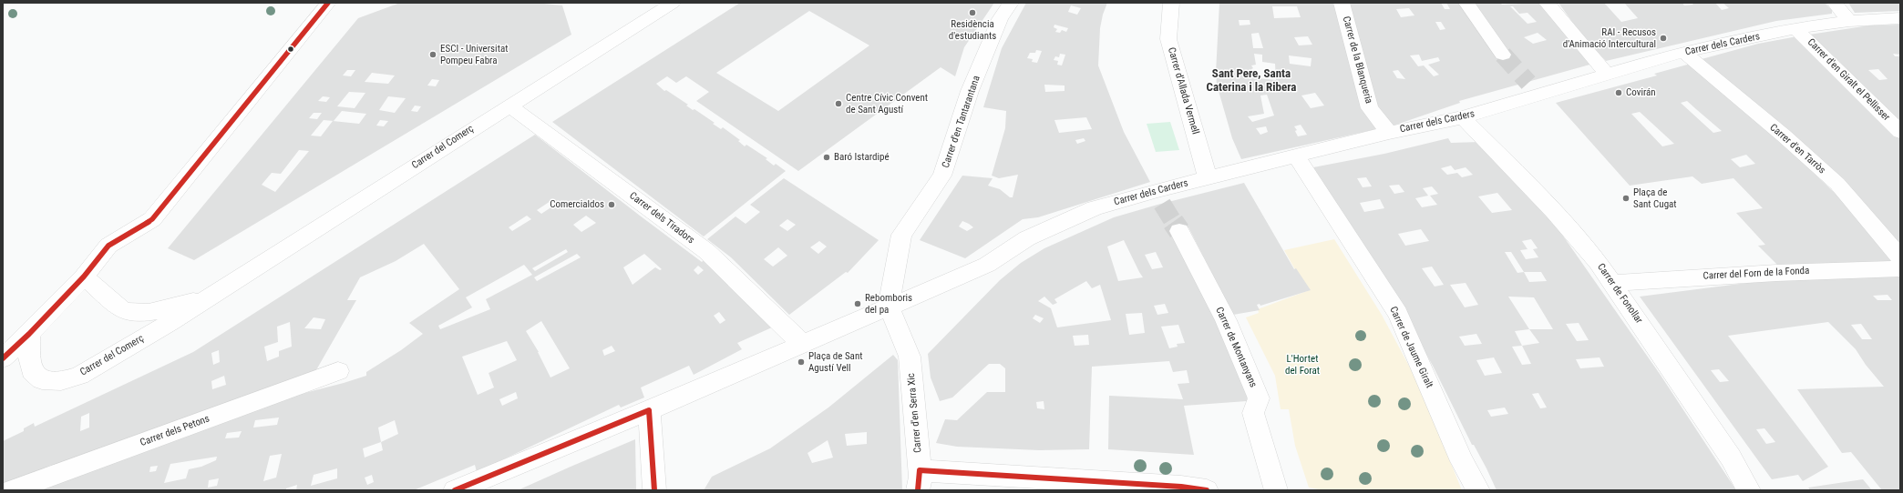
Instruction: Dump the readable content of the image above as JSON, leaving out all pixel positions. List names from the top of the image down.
{
  "streets": {
    "street": [
      "Carrer dels Carders",
      "Carrer de la Blanqueria",
      "Carrer d'en Giralt el Pellisser",
      "Carrer d'Allada Vermell",
      "Carrer d'en Tantarantana",
      "Carrer del Comerç",
      "Carrer d'en Tarròs",
      "Carrer dels Tiradors",
      "Carrer del Forn de la Fonda",
      "Carrer de Fonollar",
      "Carrer de Montanyans",
      "Carrer de Jaume Giralt",
      "Carrer d'en Serra Xic",
      "Carrer dels Petons"
    ]
  },
  "crossings": [
    ["Carrer dels Carders", "Carrer de la Blanqueria"],
    ["Carrer dels Carders", "Carrer d'en Giralt el Pellisser"],
    ["Carrer dels Carders", "Carrer d'Allada Vermell"],
    ["Carrer dels Carders", "Carrer d'en Tantarantana"],
    ["Carrer dels Carders", "Carrer d'en Tarròs"],
    ["Carrer dels Carders", "Carrer de Fonollar"],
    ["Carrer dels Carders", "Carrer de Jaume Giralt"],
    ["Carrer dels Carders", "Carrer d'en Serra Xic"],
    ["Carrer d'en Tantarantana", "Carrer d'en Serra Xic"],
    ["Carrer del Comerç", "Carrer dels Tiradors"],
    ["Carrer del Forn de la Fonda", "Carrer de Fonollar"]
  ],
  "districts": ["Sant Pere, Santa Caterina i la Ribera"],
  "parks": ["L'Hortet del Forat"],
  "places": [
    "Residència d'estudiants",
    "RAI - Recusos d'Animació Intercultural",
    "ESCI - Universitat Pompeu Fabra",
    "Covirán",
    "Centre Cívic Convent de Sant Agustí",
    "Baró Istardipé",
    "Plaça de Sant Cugat",
    "Comercialdos",
    "Rebomboris del pa",
    "Plaça de Sant Agustí Vell"
  ]
}
